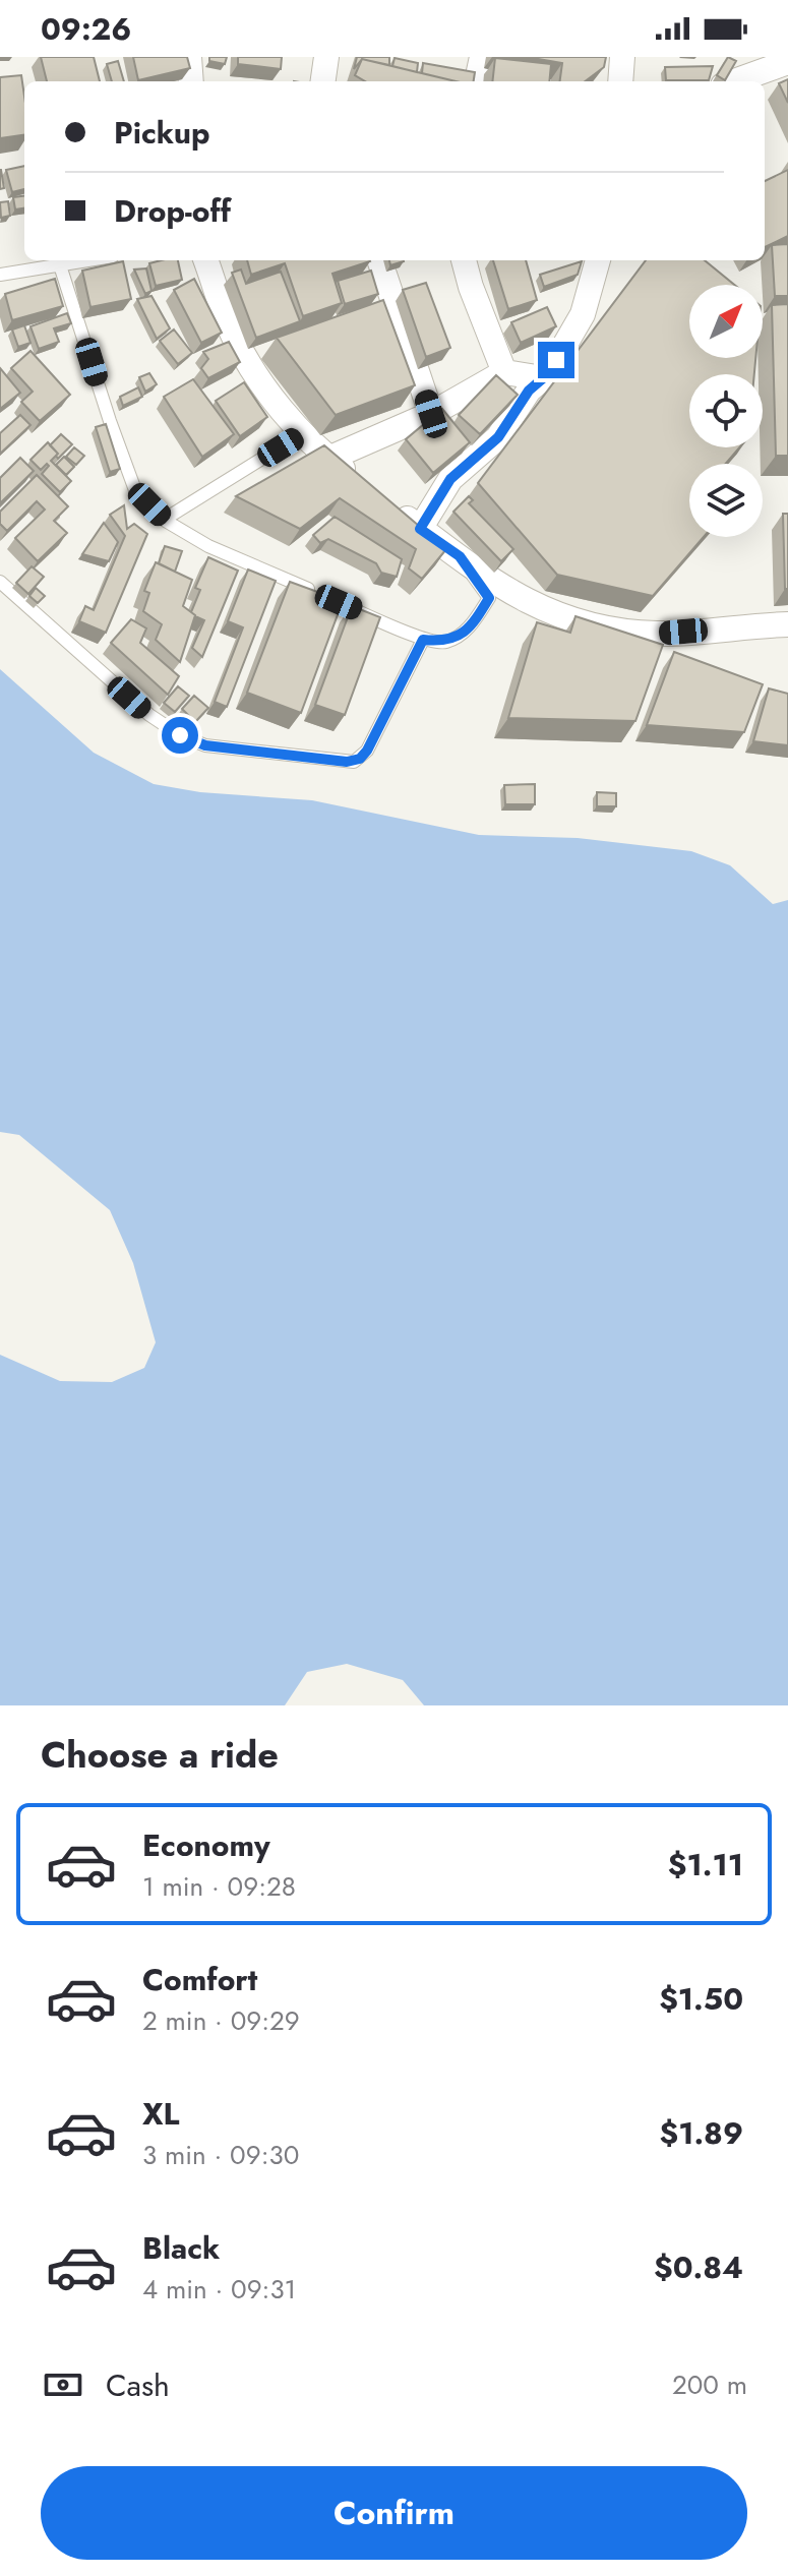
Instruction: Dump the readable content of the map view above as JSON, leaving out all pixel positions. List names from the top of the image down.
{
  "north": "top right",
  "page": {
    "status": "09:26",
    "banner": ["Pickup", "Drop-off"],
    "heading": "Choose a ride",
    "list": [
      {
        "name": "Economy",
        "note": "1 min · 09:28",
        "value": "$1.11"
      },
      {
        "name": "Comfort",
        "note": "2 min · 09:29",
        "value": "$1.50"
      },
      {
        "name": "XL",
        "note": "3 min · 09:30",
        "value": "$1.89"
      },
      {
        "name": "Black",
        "note": "4 min · 09:31",
        "value": "$0.84"
      }
    ],
    "pay": ["Cash", "200 m"],
    "buttons": "Confirm"
  }
}
